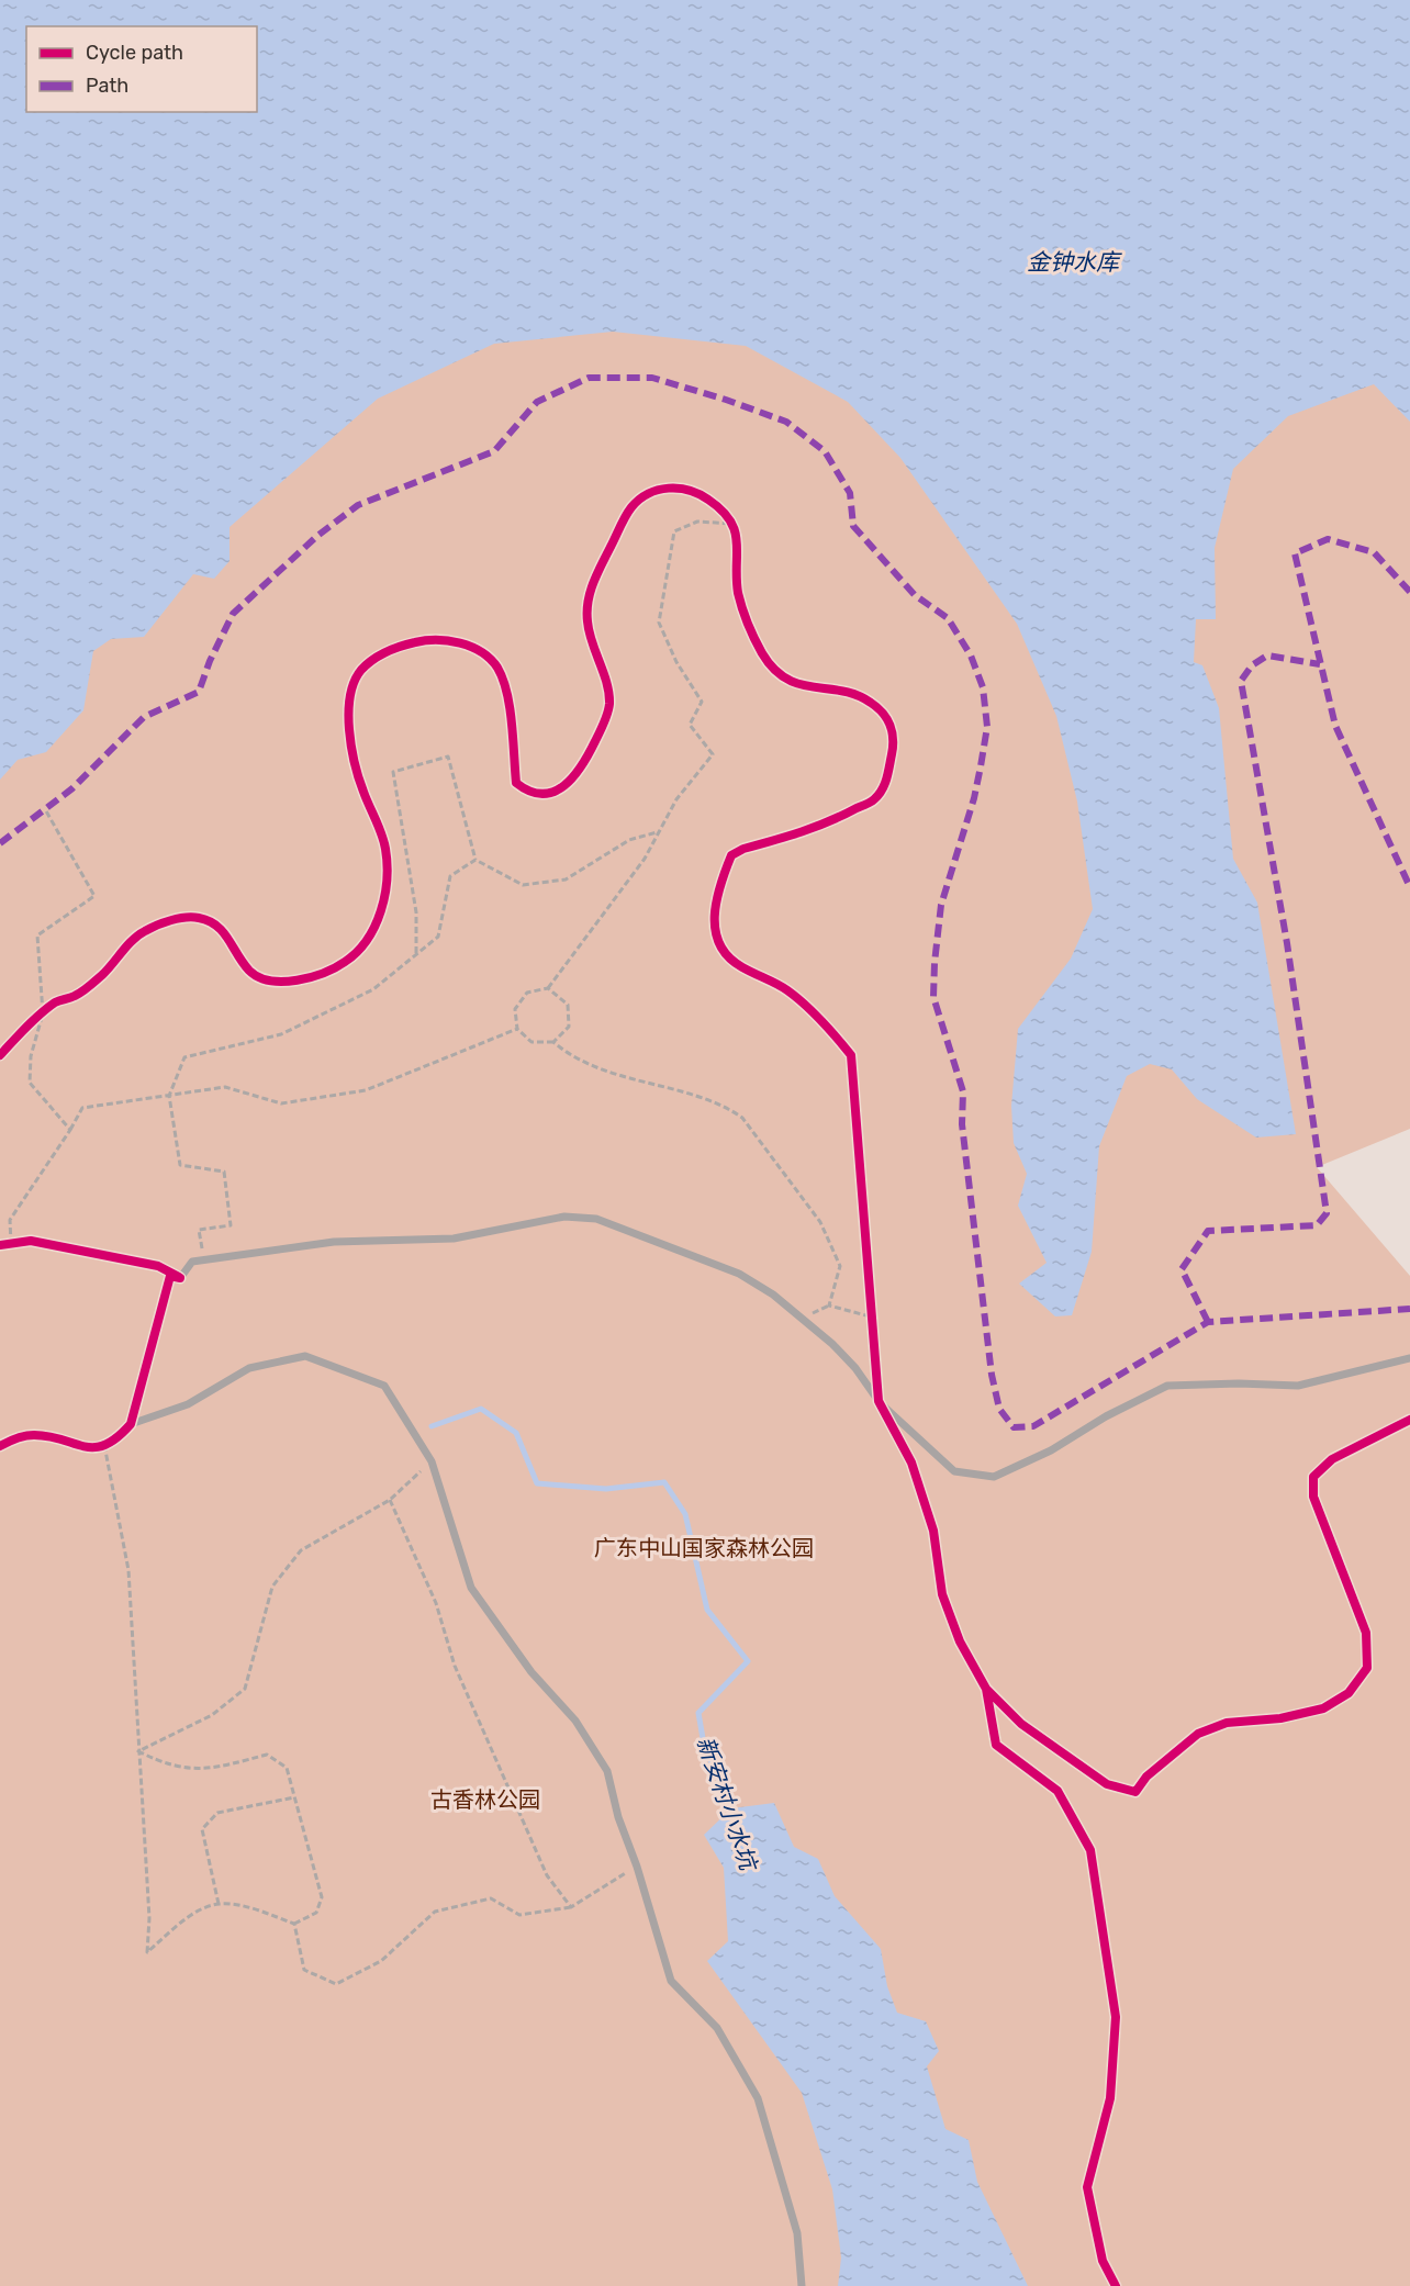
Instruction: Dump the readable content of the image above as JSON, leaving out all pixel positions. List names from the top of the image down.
{
  "water": ["金钟水库", "新安村小水坑"],
  "parks": ["广东中山国家森林公园", "古香林公园"],
  "legend": ["Cycle path", "Path"]
}
